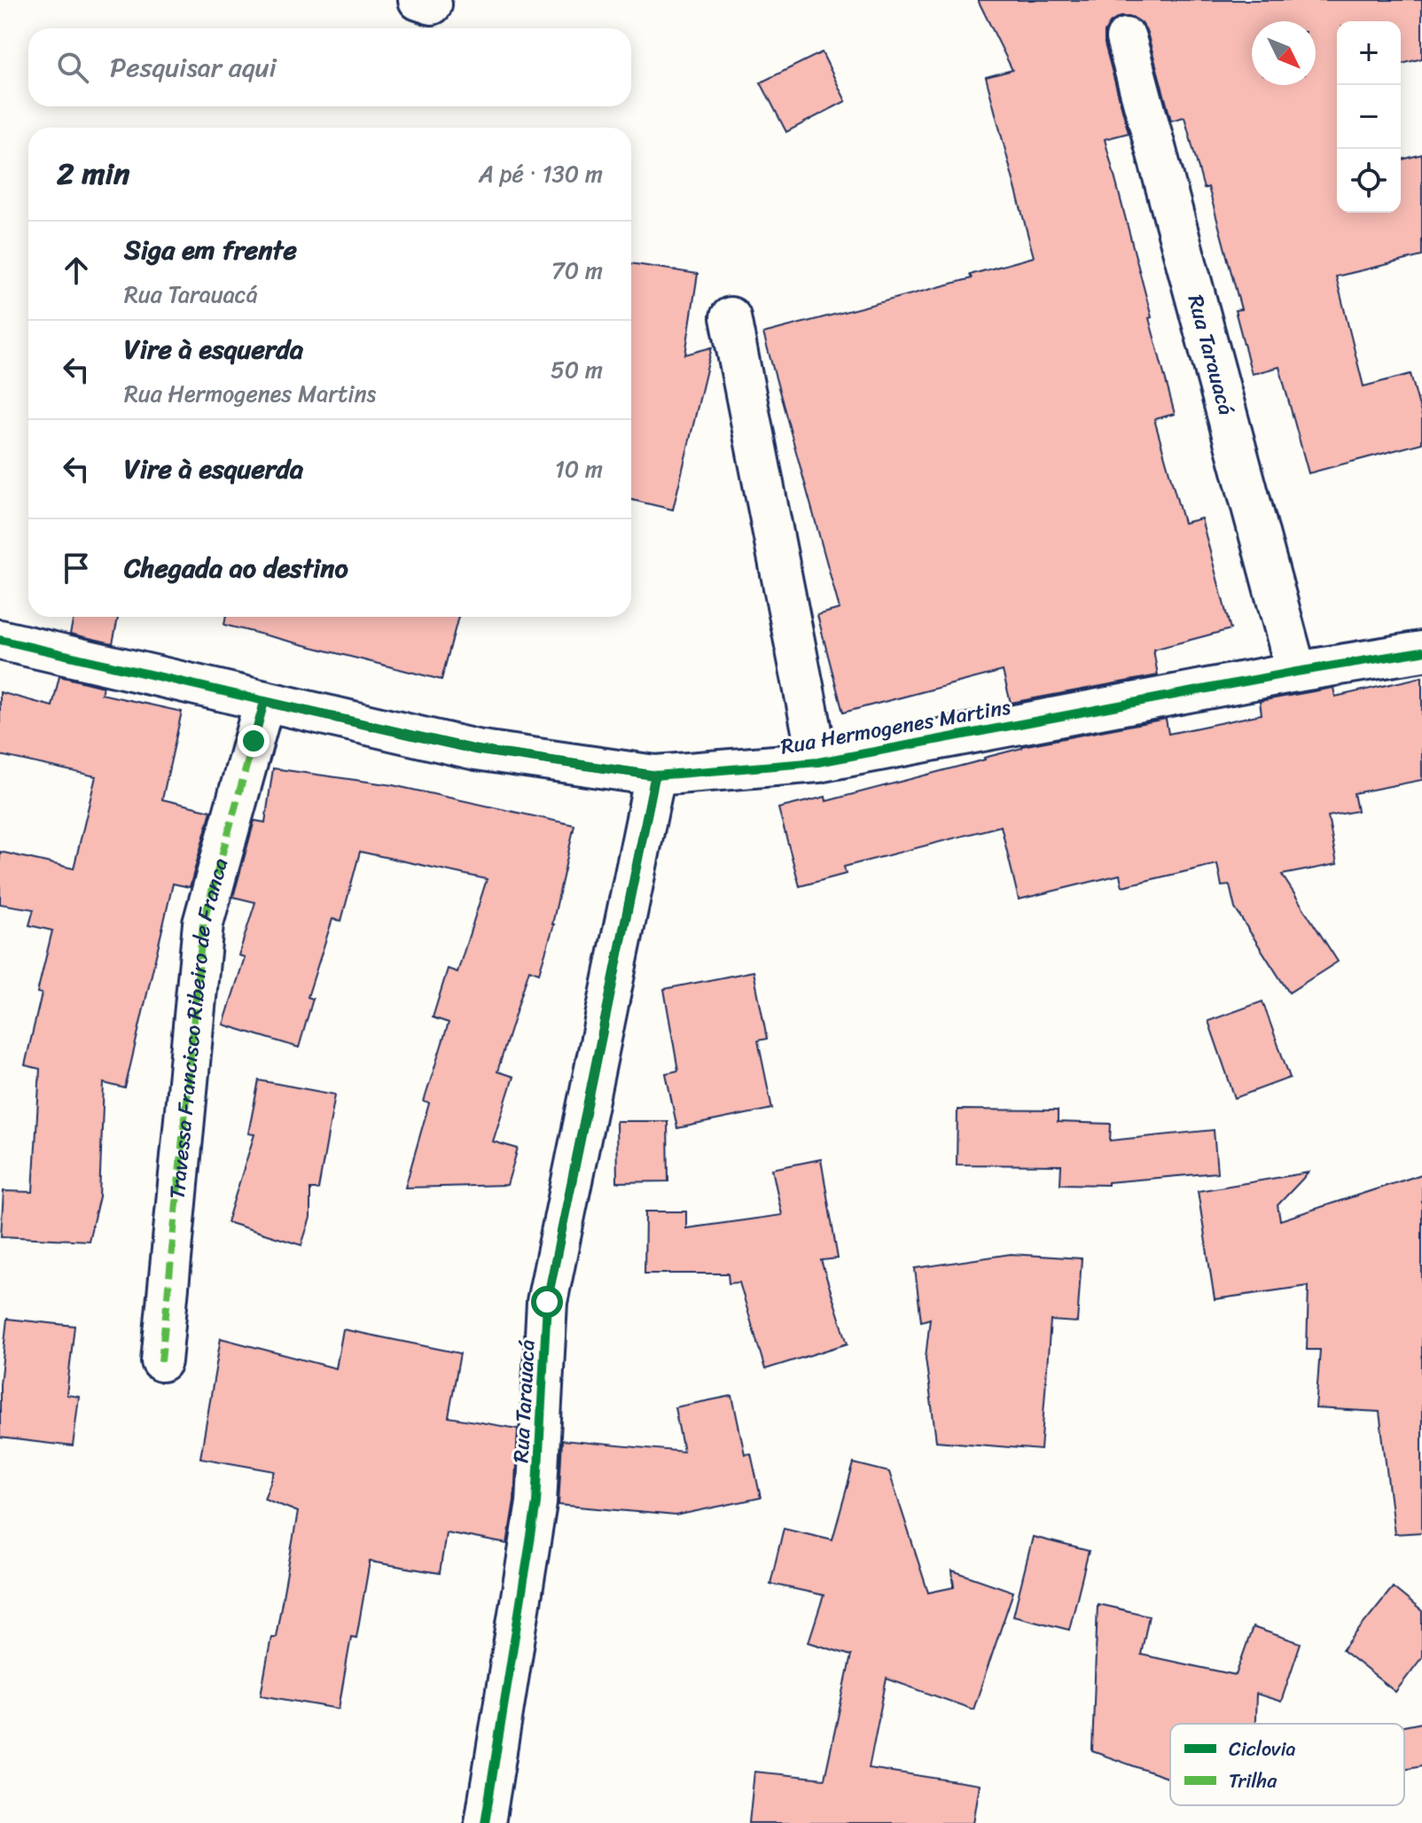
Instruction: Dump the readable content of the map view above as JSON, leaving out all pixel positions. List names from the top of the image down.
{
  "streets": {
    "street": ["Rua Tarauacá", "Rua Hermogenes Martins", "Travessa Francisco Ribeiro de Franca"]
  },
  "crossings": [
    ["Rua Tarauacá", "Rua Hermogenes Martins"],
    ["Rua Hermogenes Martins", "Travessa Francisco Ribeiro de Franca"]
  ],
  "legend": ["Ciclovia", "Trilha"],
  "north": "bottom right",
  "page": {
    "map_buttons": ["+", "−"],
    "search": "Pesquisar aqui",
    "heading": ["2 min", "A pé · 130 m"],
    "list": [
      ["Siga em frente", "Rua Tarauacá", "70 m"],
      ["Vire à esquerda", "Rua Hermogenes Martins", "50 m"],
      ["Vire à esquerda", "10 m"],
      "Chegada ao destino"
    ]
  }
}
